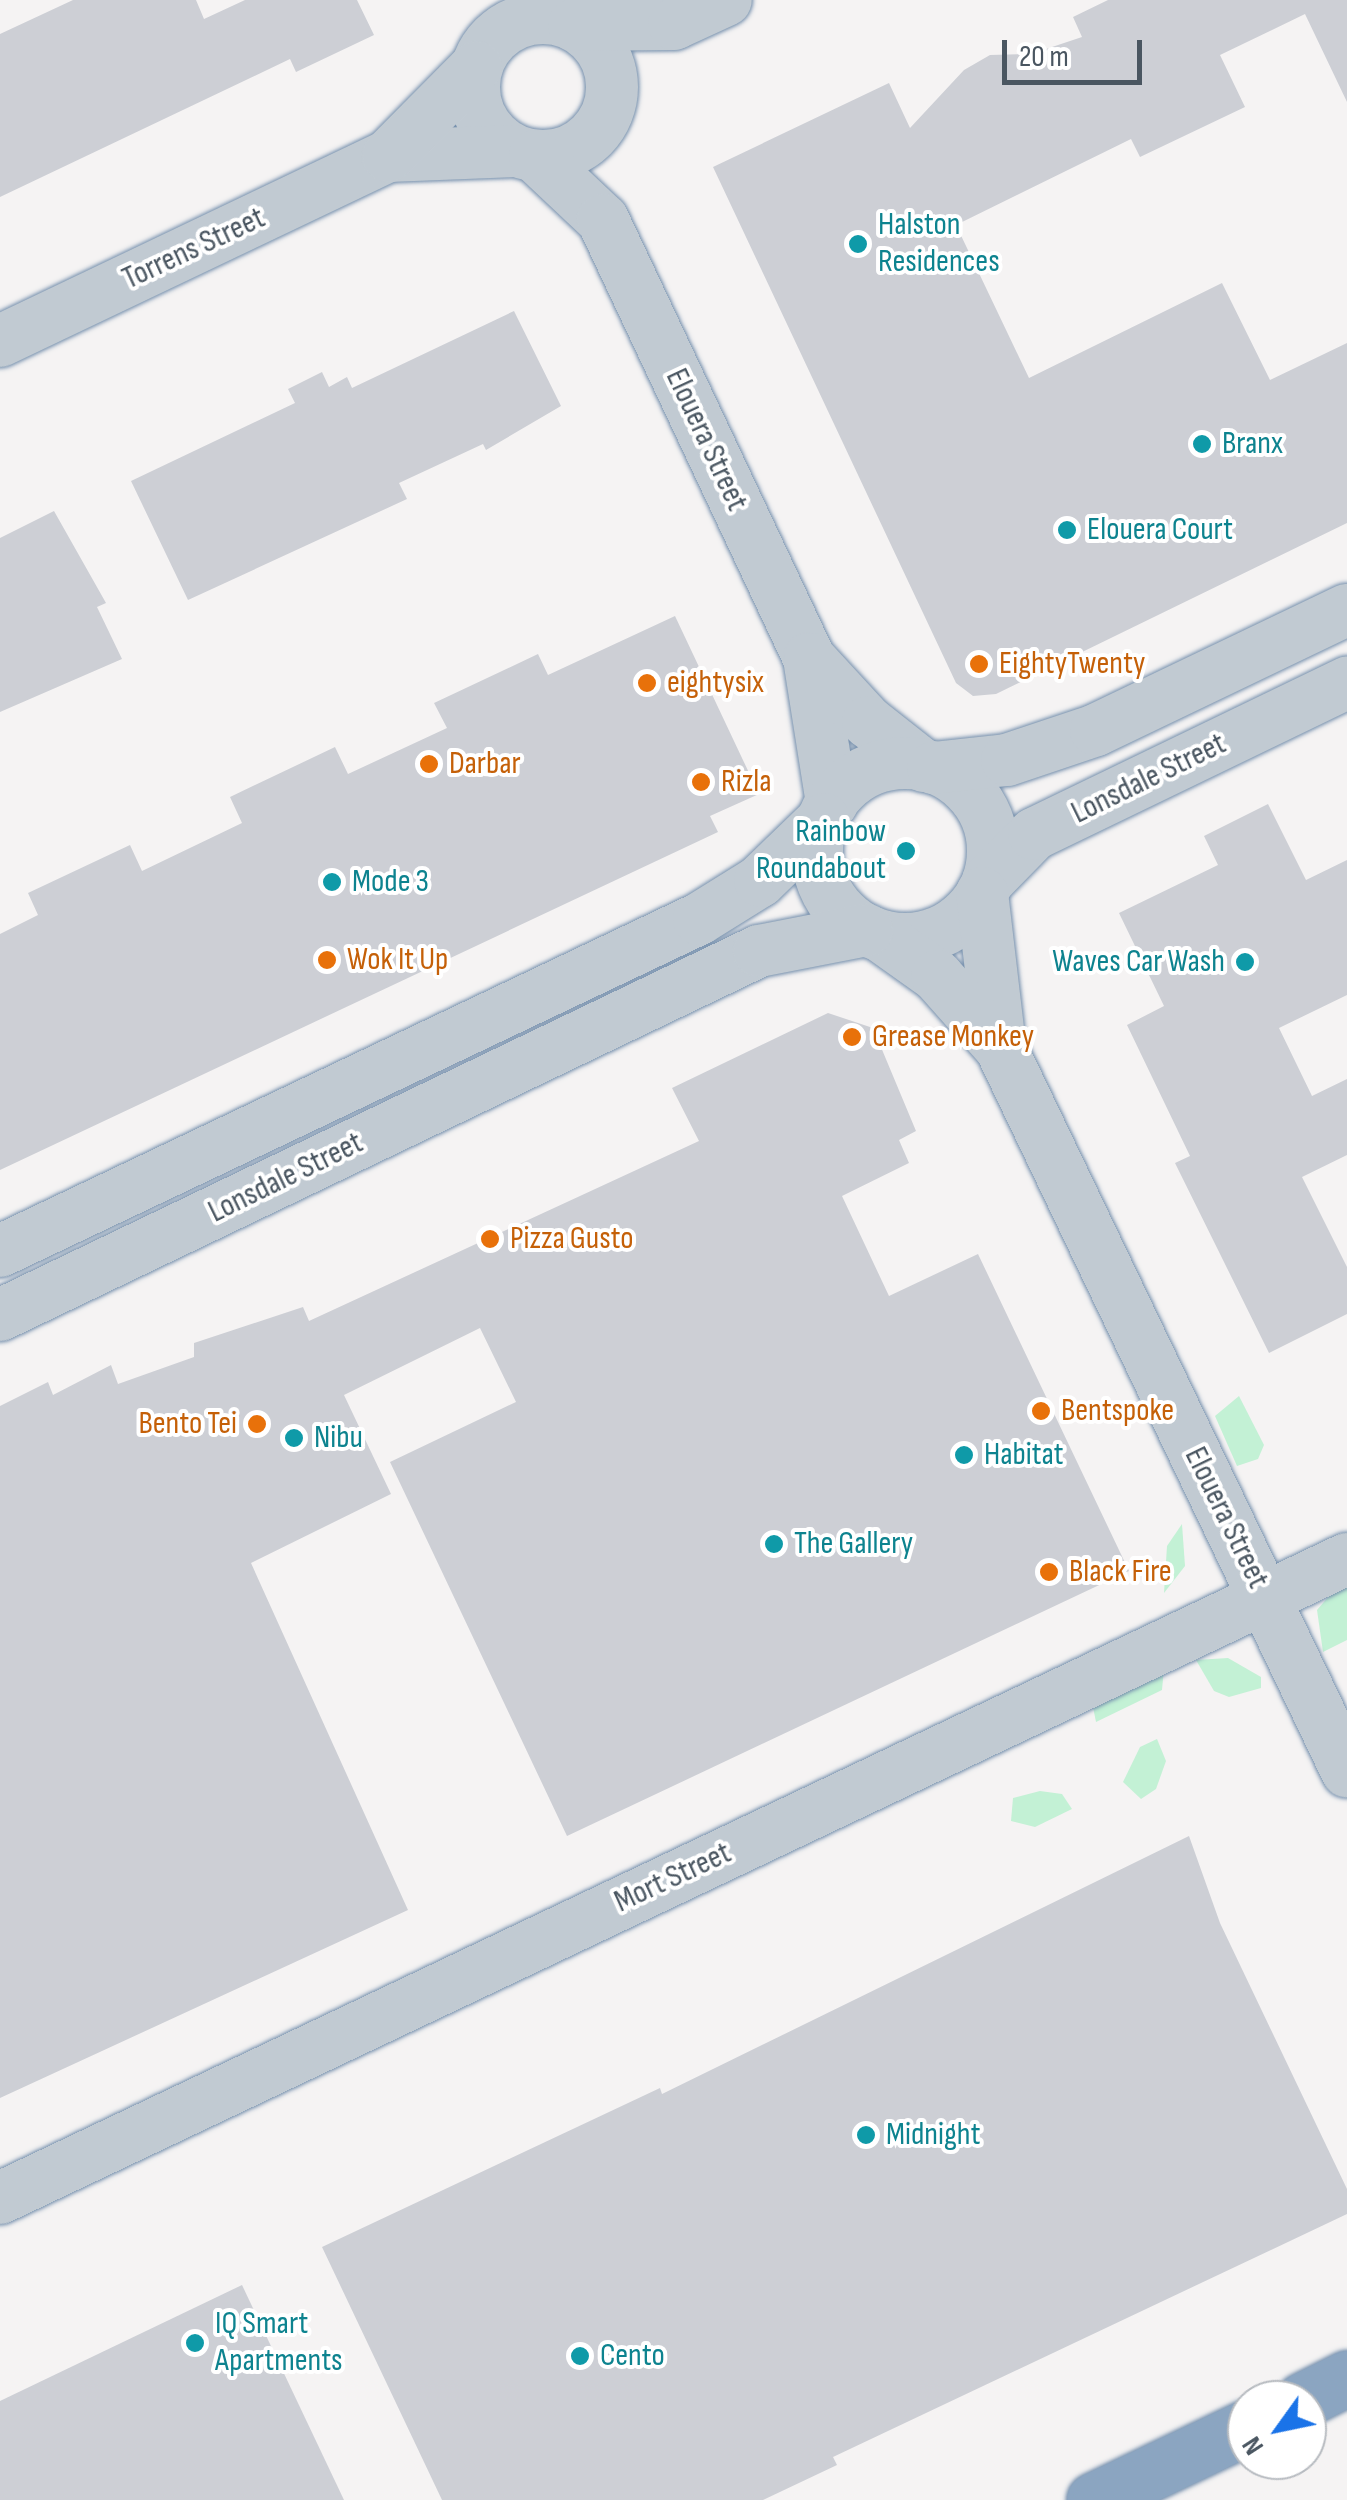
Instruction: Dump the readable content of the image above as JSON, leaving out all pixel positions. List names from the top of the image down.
{
  "streets": {
    "street": [
      "Torrens Street",
      "Elouera Street",
      "Lonsdale Street",
      "Mort Street"
    ]
  },
  "crossings": [
    ["Torrens Street", "Elouera Street"],
    ["Elouera Street", "Lonsdale Street"],
    ["Elouera Street", "Mort Street"]
  ],
  "places": [
    "Halston Residences",
    "Branx",
    "Elouera Court",
    "EightyTwenty",
    "eightysix",
    "Darbar",
    "Rizla",
    "Rainbow Roundabout",
    "Mode 3",
    "Wok It Up",
    "Waves Car Wash",
    "Grease Monkey",
    "Pizza Gusto",
    "Bentspoke",
    "Bento Tei",
    "Nibu",
    "Habitat",
    "The Gallery",
    "Black Fire",
    "Midnight",
    "IQ Smart Apartments",
    "Cento"
  ],
  "scale_bar": "20 m",
  "north": "bottom left"
}
